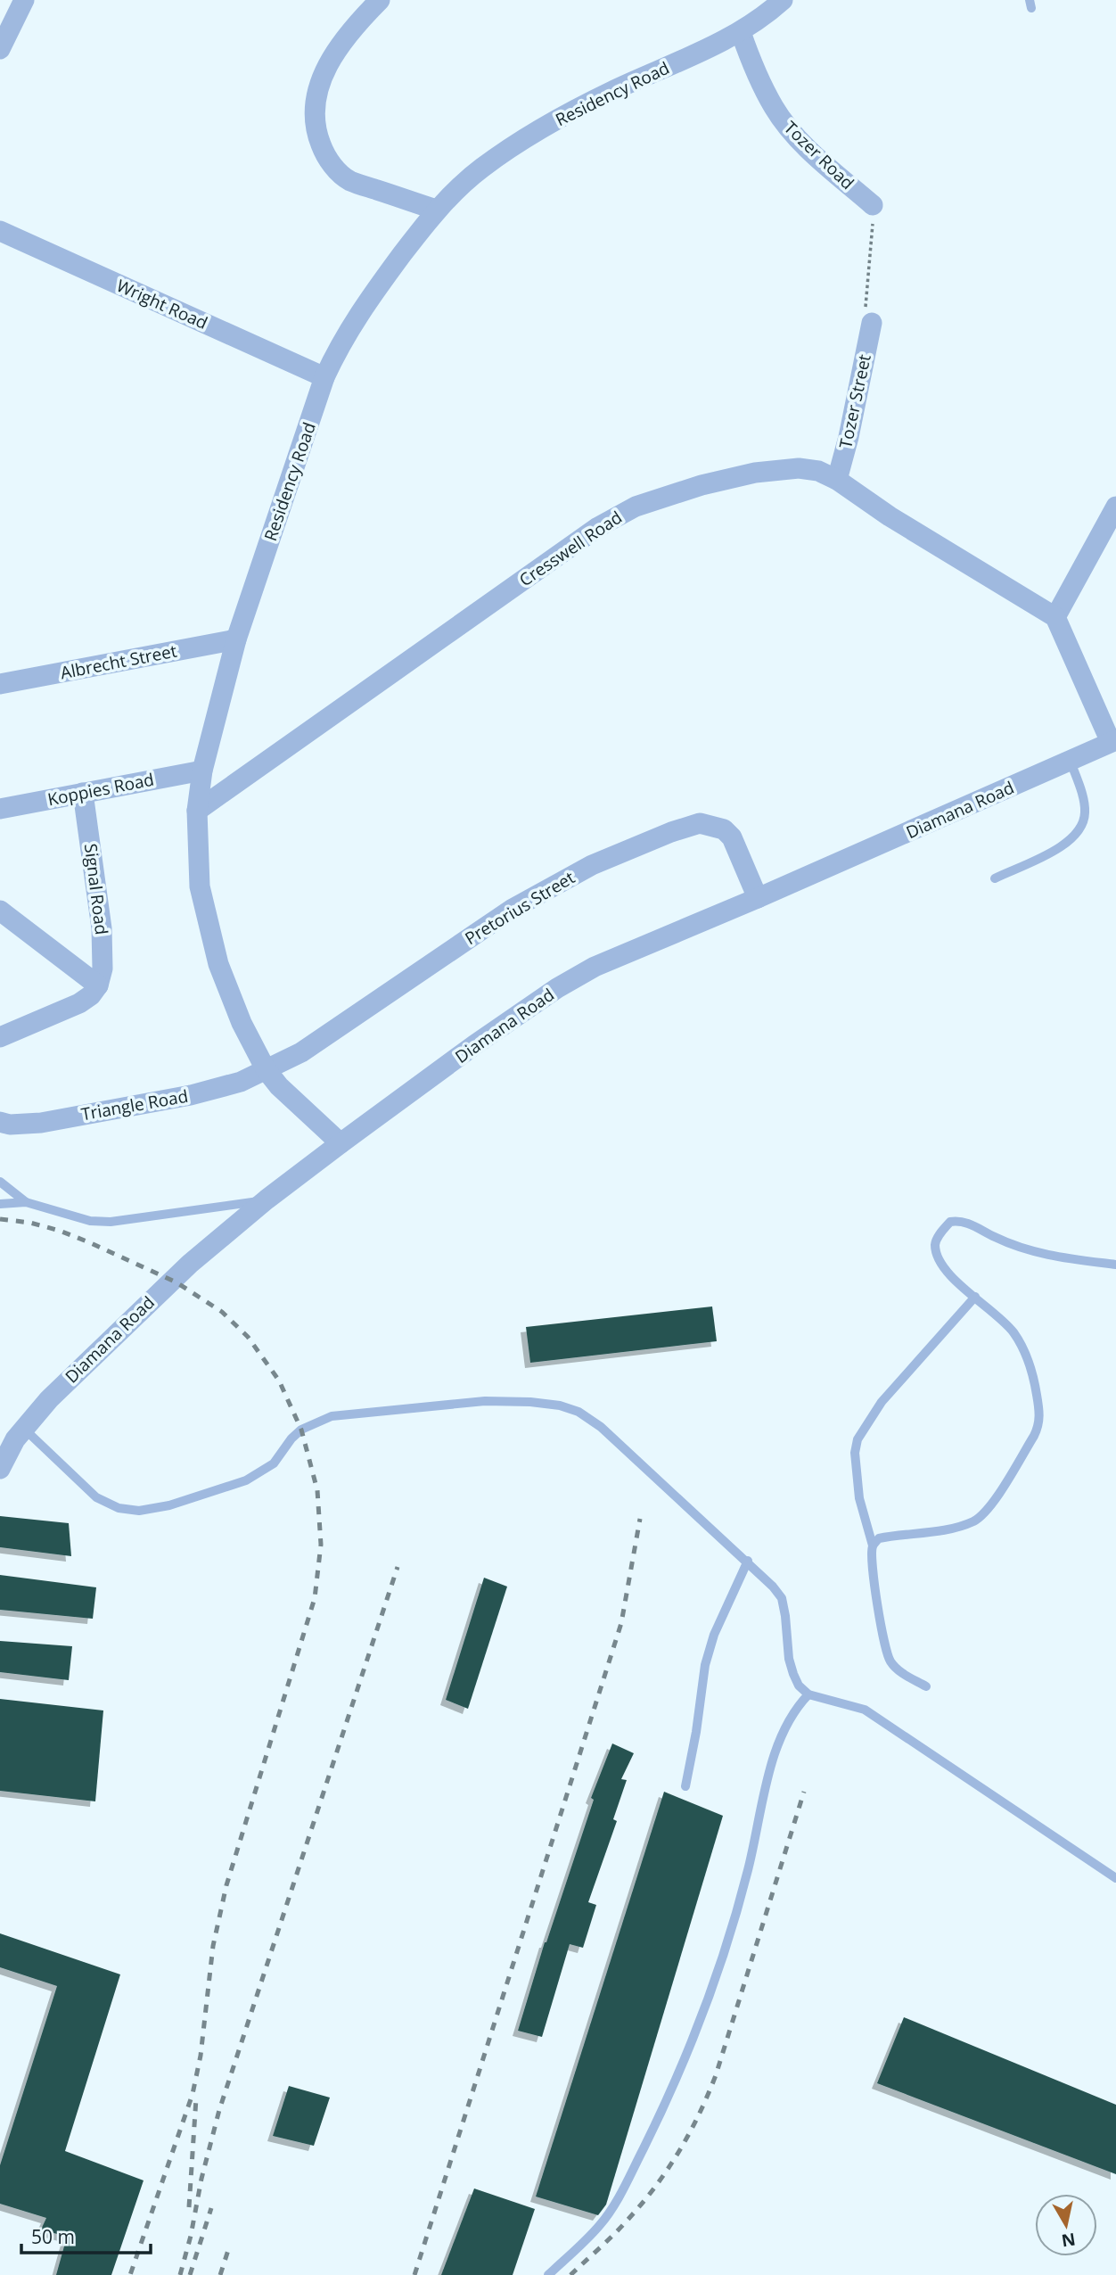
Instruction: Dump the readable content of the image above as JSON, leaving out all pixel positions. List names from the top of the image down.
{
  "streets": {
    "street": [
      "Residency Road",
      "Tozer Road",
      "Wright Road",
      "Tozer Street",
      "Cresswell Road",
      "Albrecht Street",
      "Koppies Road",
      "Diamana Road",
      "Signal Road",
      "Pretorius Street",
      "Triangle Road"
    ]
  },
  "crossings": [
    ["Residency Road", "Tozer Road"],
    ["Residency Road", "Wright Road"],
    ["Residency Road", "Cresswell Road"],
    ["Residency Road", "Albrecht Street"],
    ["Residency Road", "Koppies Road"],
    ["Residency Road", "Diamana Road"],
    ["Residency Road", "Pretorius Street"],
    ["Residency Road", "Triangle Road"],
    ["Tozer Street", "Cresswell Road"],
    ["Koppies Road", "Signal Road"],
    ["Diamana Road", "Pretorius Street"],
    ["Pretorius Street", "Triangle Road"]
  ],
  "scale_bar": "50 m",
  "north": "bottom"
}
